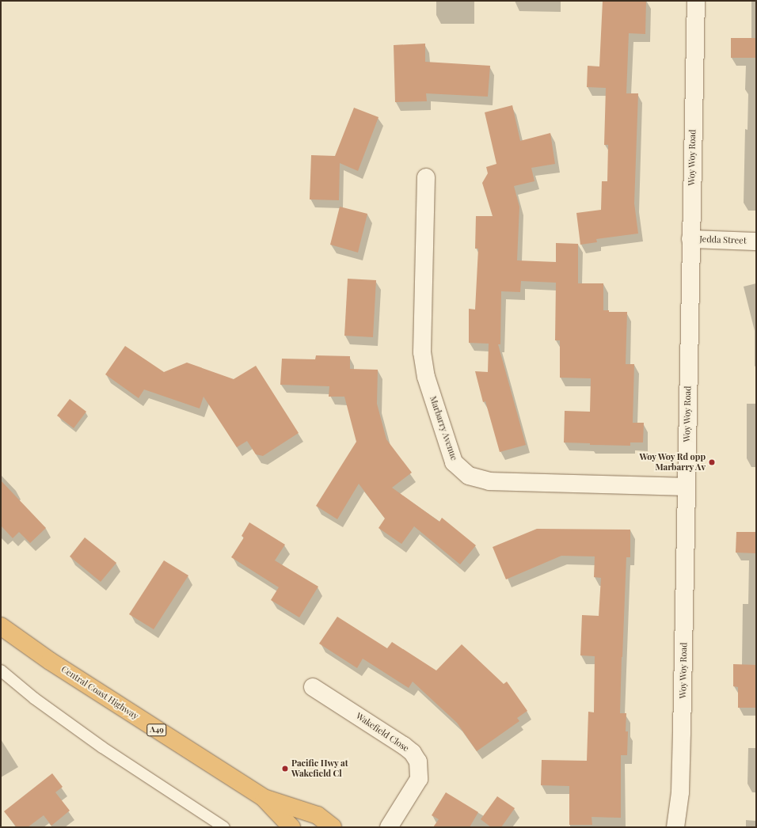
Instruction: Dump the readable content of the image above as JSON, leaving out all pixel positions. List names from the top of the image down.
{
  "streets": {
    "highway": ["Central Coast Highway", "A49"],
    "main road": [
      "Woy Woy Road",
      "Jedda Street",
      "Marbarry Avenue",
      "Wakefield Close"
    ]
  },
  "crossings": [
    ["Woy Woy Road", "Jedda Street"],
    ["Woy Woy Road", "Marbarry Avenue"]
  ],
  "places": ["Woy Woy Rd opp Marbarry Av", "Pacific Hwy at Wakefield Cl"]
}
